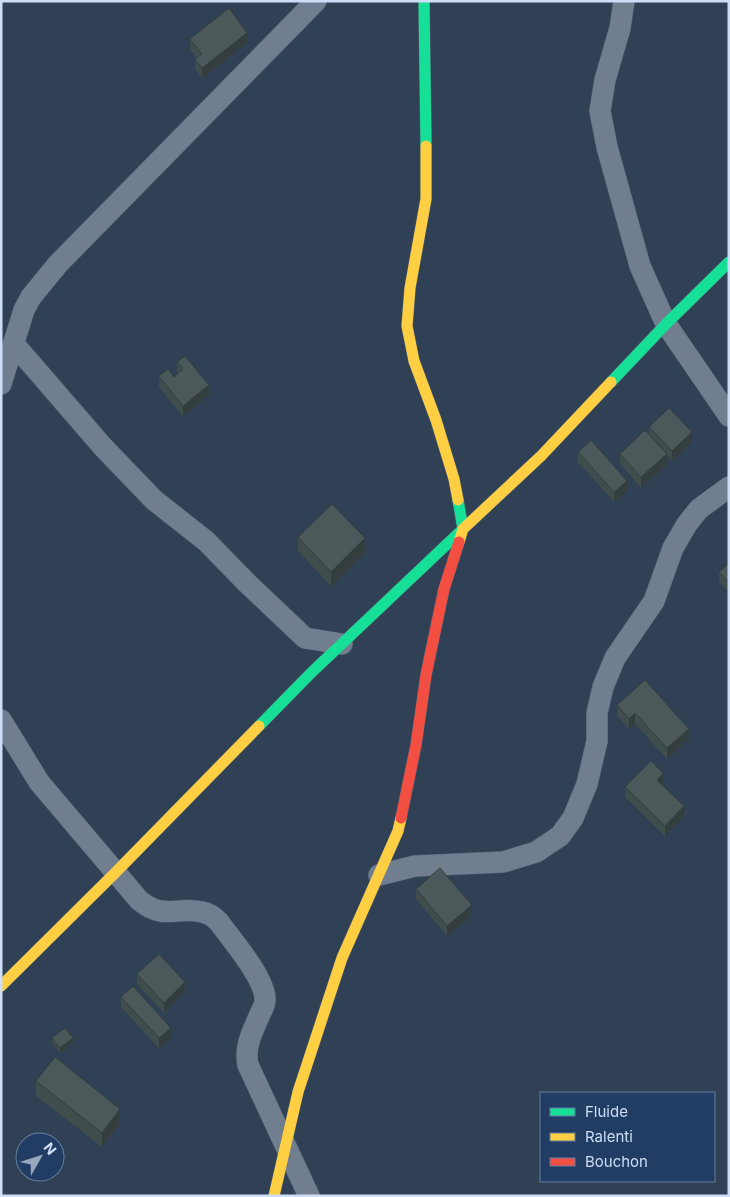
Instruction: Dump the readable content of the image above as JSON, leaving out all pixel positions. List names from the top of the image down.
{
  "legend": ["Fluide", "Ralenti", "Bouchon"],
  "north": "top right"
}
